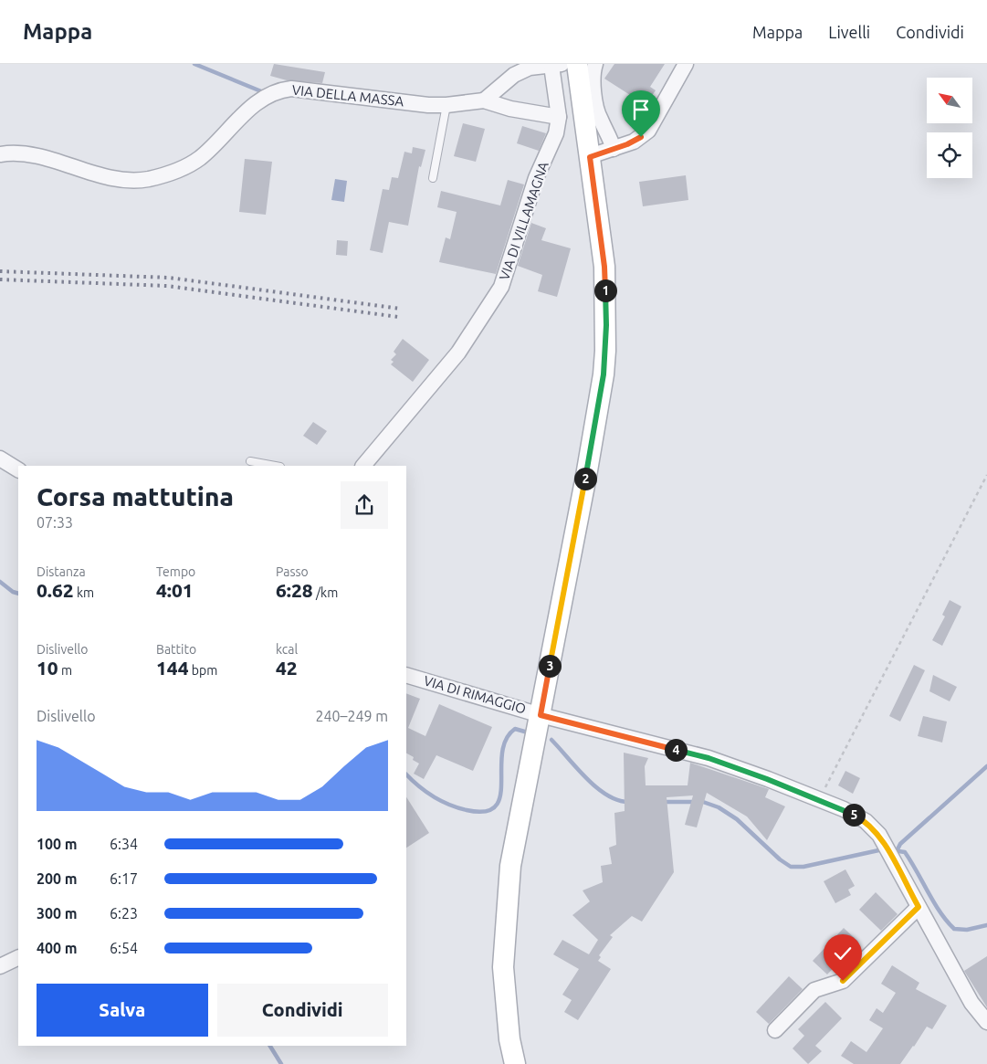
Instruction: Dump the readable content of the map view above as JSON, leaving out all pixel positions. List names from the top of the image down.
{
  "streets": {
    "street": ["VIA DELLA MASSA", "VIA DI VILLAMAGNA", "VIA DI RIMAGGIO"]
  },
  "crossings": [
    ["VIA DELLA MASSA", "VIA DI VILLAMAGNA"]
  ],
  "north": "top left",
  "page": {
    "header": "Mappa",
    "nav": ["Mappa", "Livelli", "Condividi"],
    "pins": [
      "1",
      "2",
      "3",
      "4",
      "5"
    ],
    "heading": ["Corsa mattutina", "07:33"],
    "stats": [
      ["Distanza", "0.62 km"],
      ["Tempo", "4:01"],
      ["Passo", "6:28 /km"],
      ["Dislivello", "10 m"],
      ["Battito", "144 bpm"],
      ["kcal", "42"]
    ],
    "chart": ["Dislivello", "240–249 m"],
    "list": [
      {
        "name": "100 m",
        "note": "6:34"
      },
      {
        "name": "200 m",
        "note": "6:17"
      },
      {
        "name": "300 m",
        "note": "6:23"
      },
      {
        "name": "400 m",
        "note": "6:54"
      }
    ],
    "buttons": ["Salva", "Condividi"]
  }
}
